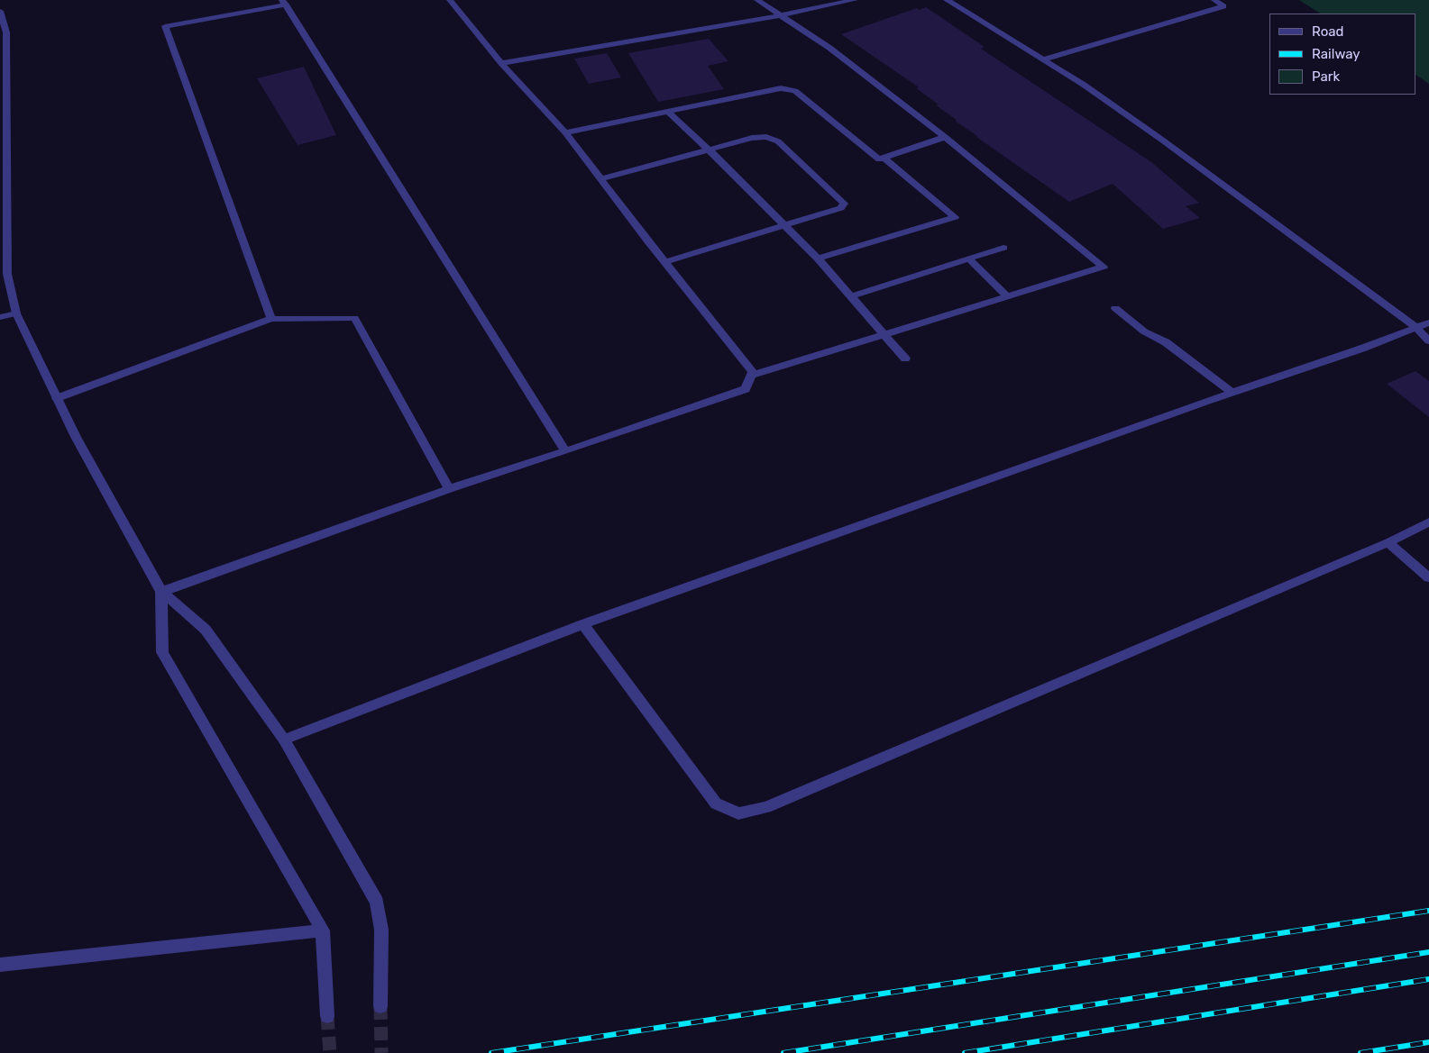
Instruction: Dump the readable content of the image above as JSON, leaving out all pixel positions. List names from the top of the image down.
{
  "legend": ["Road", "Railway", "Park"]
}
